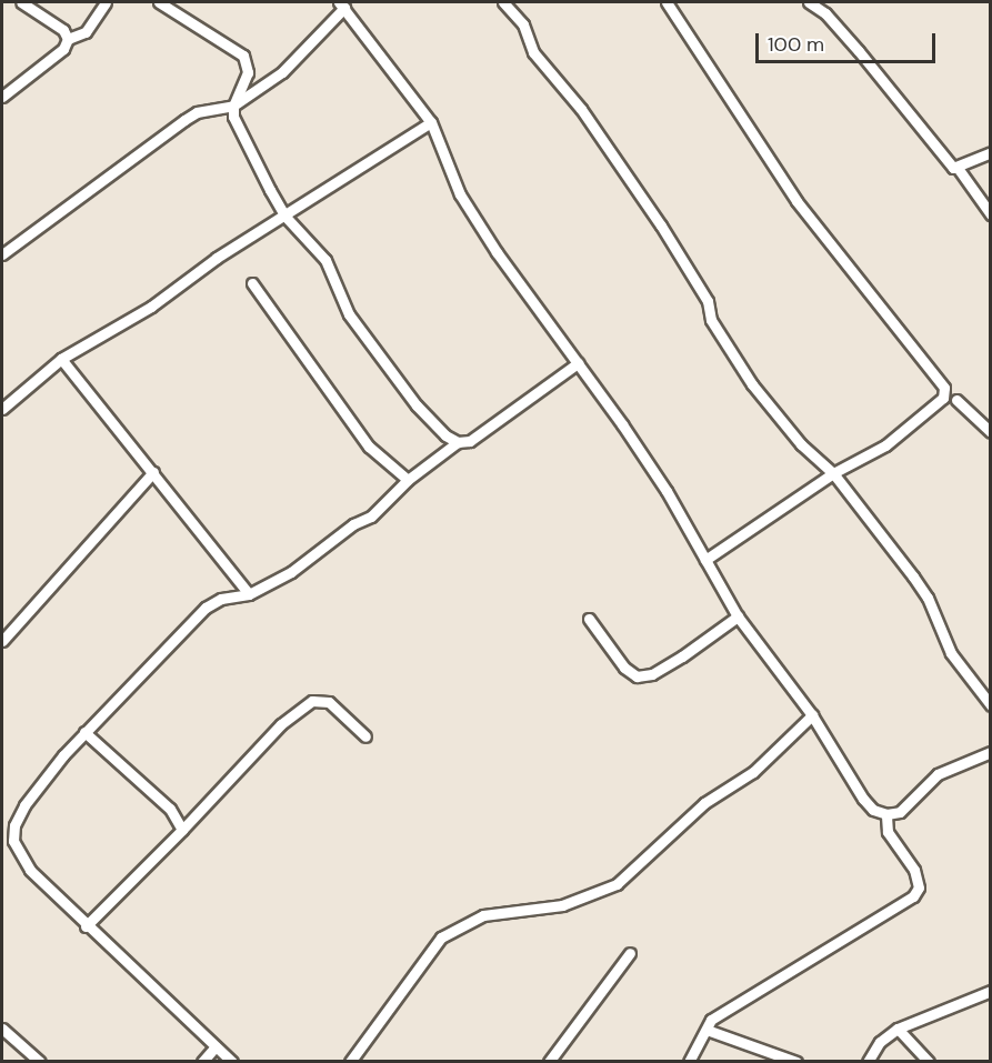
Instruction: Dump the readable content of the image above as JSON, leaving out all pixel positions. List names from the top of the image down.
{
  "scale_bar": "100 m"
}
